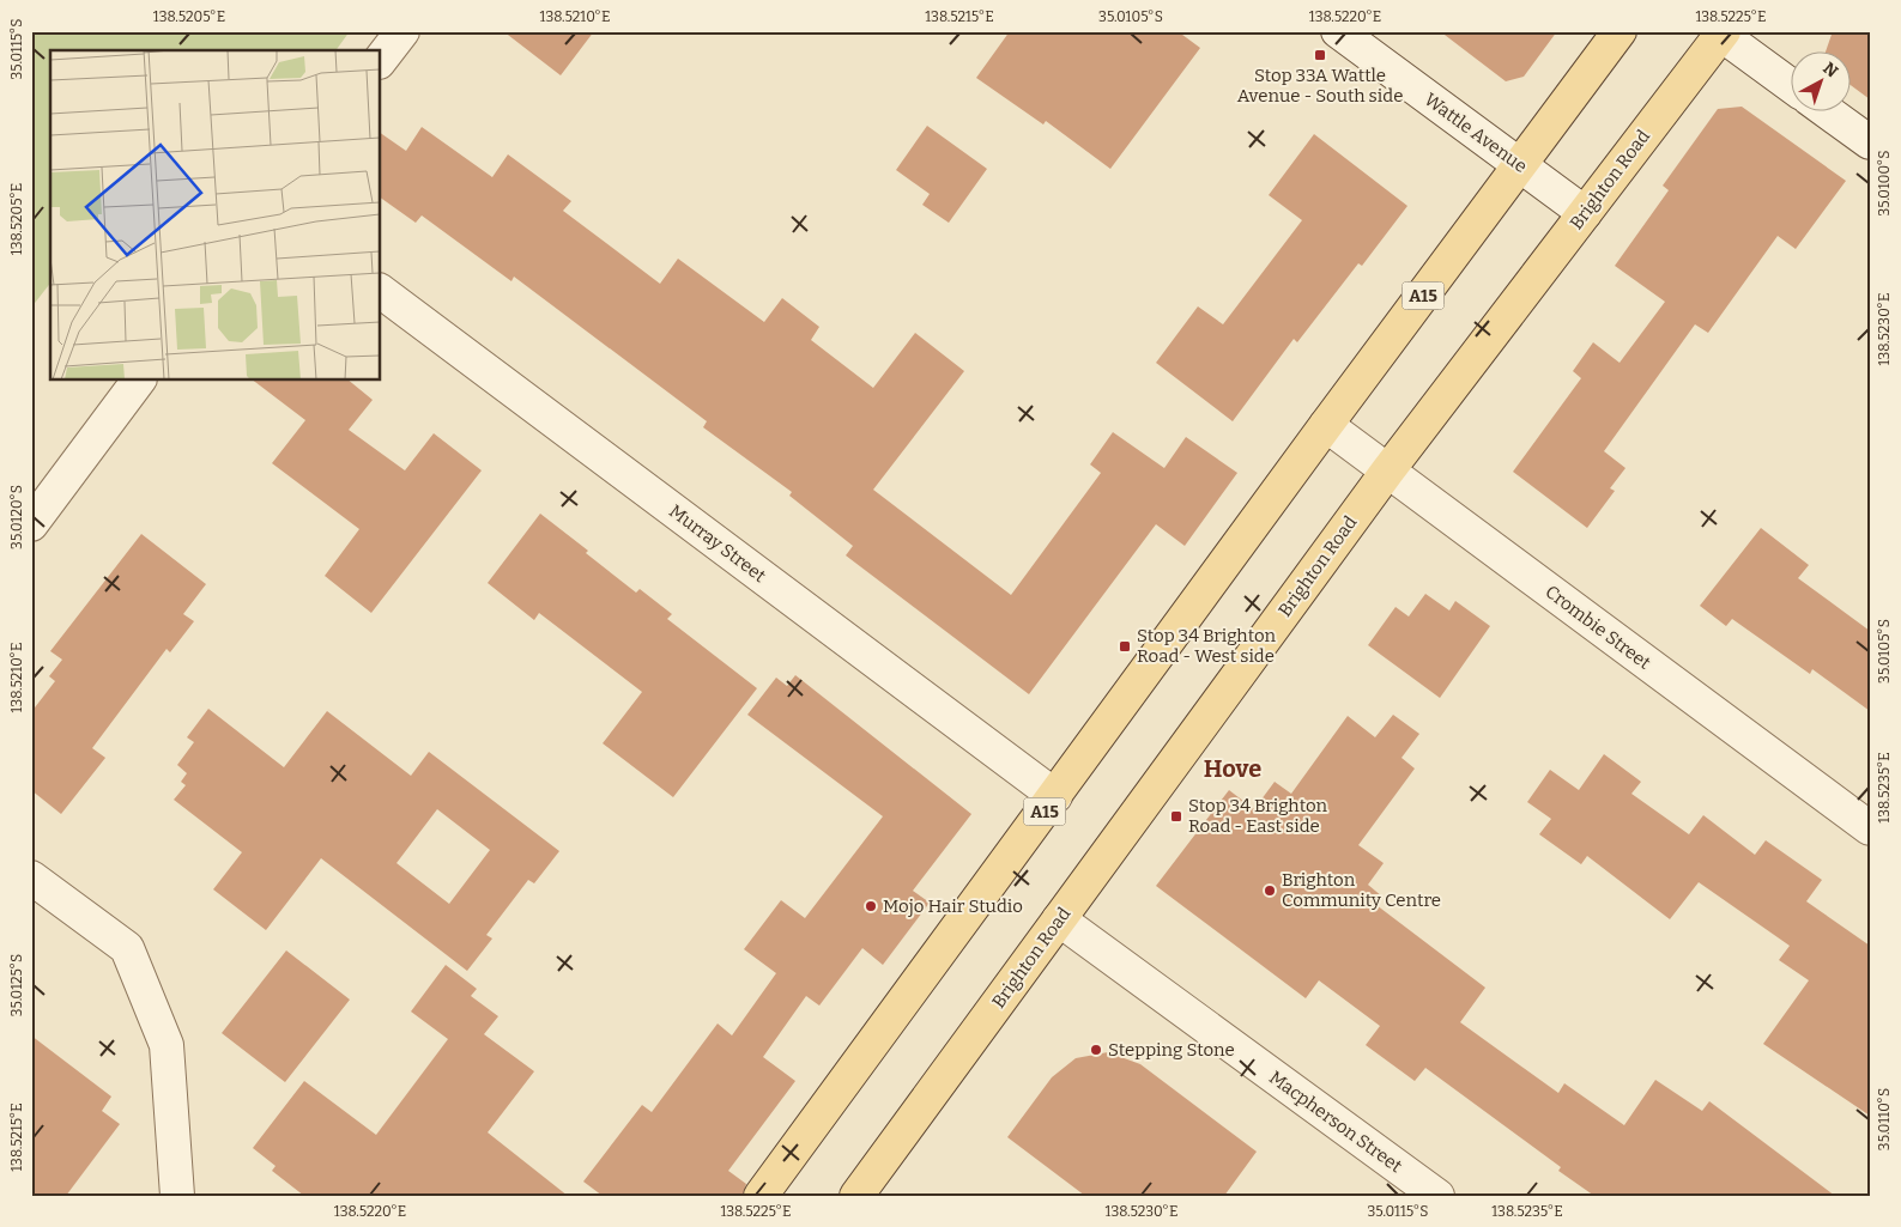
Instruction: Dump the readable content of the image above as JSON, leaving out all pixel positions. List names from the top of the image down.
{
  "streets": {
    "main road": ["Brighton Road", "A15"],
    "street": [
      "Wattle Avenue",
      "Murray Street",
      "Crombie Street",
      "Macpherson Street"
    ]
  },
  "crossings": [
    ["Wattle Avenue", "Brighton Road"],
    ["Wattle Avenue", "A15"],
    ["Brighton Road", "Crombie Street"],
    ["Brighton Road", "Macpherson Street"],
    ["A15", "Murray Street"],
    ["A15", "Crombie Street"]
  ],
  "districts": ["Hove"],
  "places": {
    "transit": ["Stop 33A Wattle Avenue - South side", "Stop 34 Brighton Road - West side", "Stop 34 Brighton Road - East side"],
    "other": ["Brighton Community Centre", "Mojo Hair Studio", "Stepping Stone"]
  },
  "north": "top right",
  "coordinates": [
    "138.5205°E",
    "138.5210°E",
    "138.5215°E",
    "35.0105°S",
    "138.5220°E",
    "138.5225°E",
    "35.0115°S",
    "35.0100°S",
    "138.5230°E",
    "35.0120°S",
    "138.5235°E",
    "35.0125°S",
    "35.0110°S"
  ]
}
